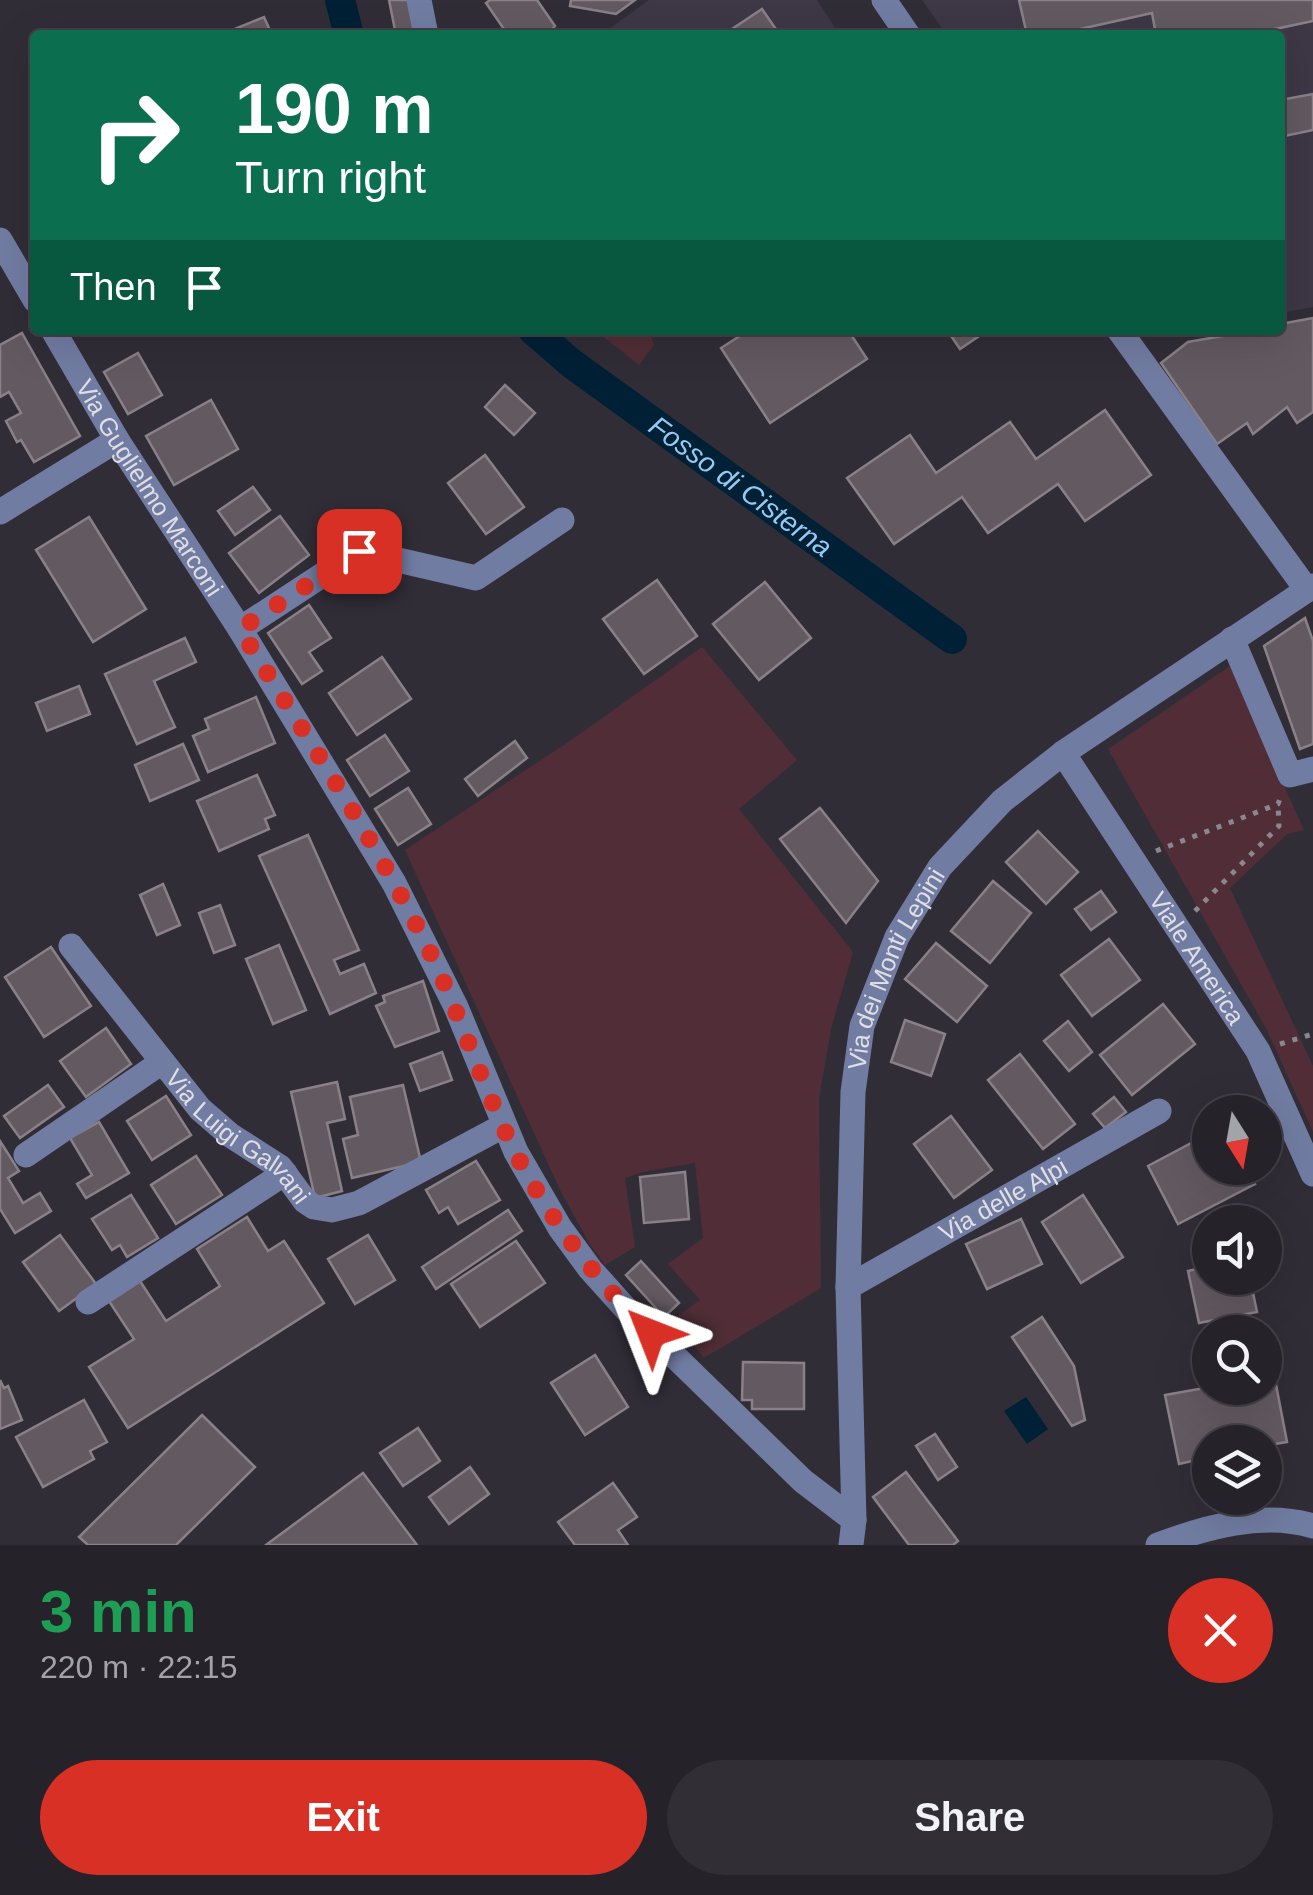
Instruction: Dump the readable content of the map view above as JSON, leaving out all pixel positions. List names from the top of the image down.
{
  "streets": {
    "street": [
      "Via Guglielmo Marconi",
      "Viale America",
      "Via dei Monti Lepini",
      "Via Luigi Galvani",
      "Via delle Alpi"
    ]
  },
  "crossings": [
    ["Via Guglielmo Marconi", "Via dei Monti Lepini"],
    ["Via Guglielmo Marconi", "Via Luigi Galvani"],
    ["Viale America", "Via dei Monti Lepini"],
    ["Via dei Monti Lepini", "Via delle Alpi"]
  ],
  "water": ["Fosso di Cisterna"],
  "north": "bottom",
  "page": {
    "turn": ["190 m", "Turn right"],
    "then": "Then",
    "heading": ["3 min", "220 m · 22:15"],
    "buttons": ["Exit", "Share"]
  }
}
